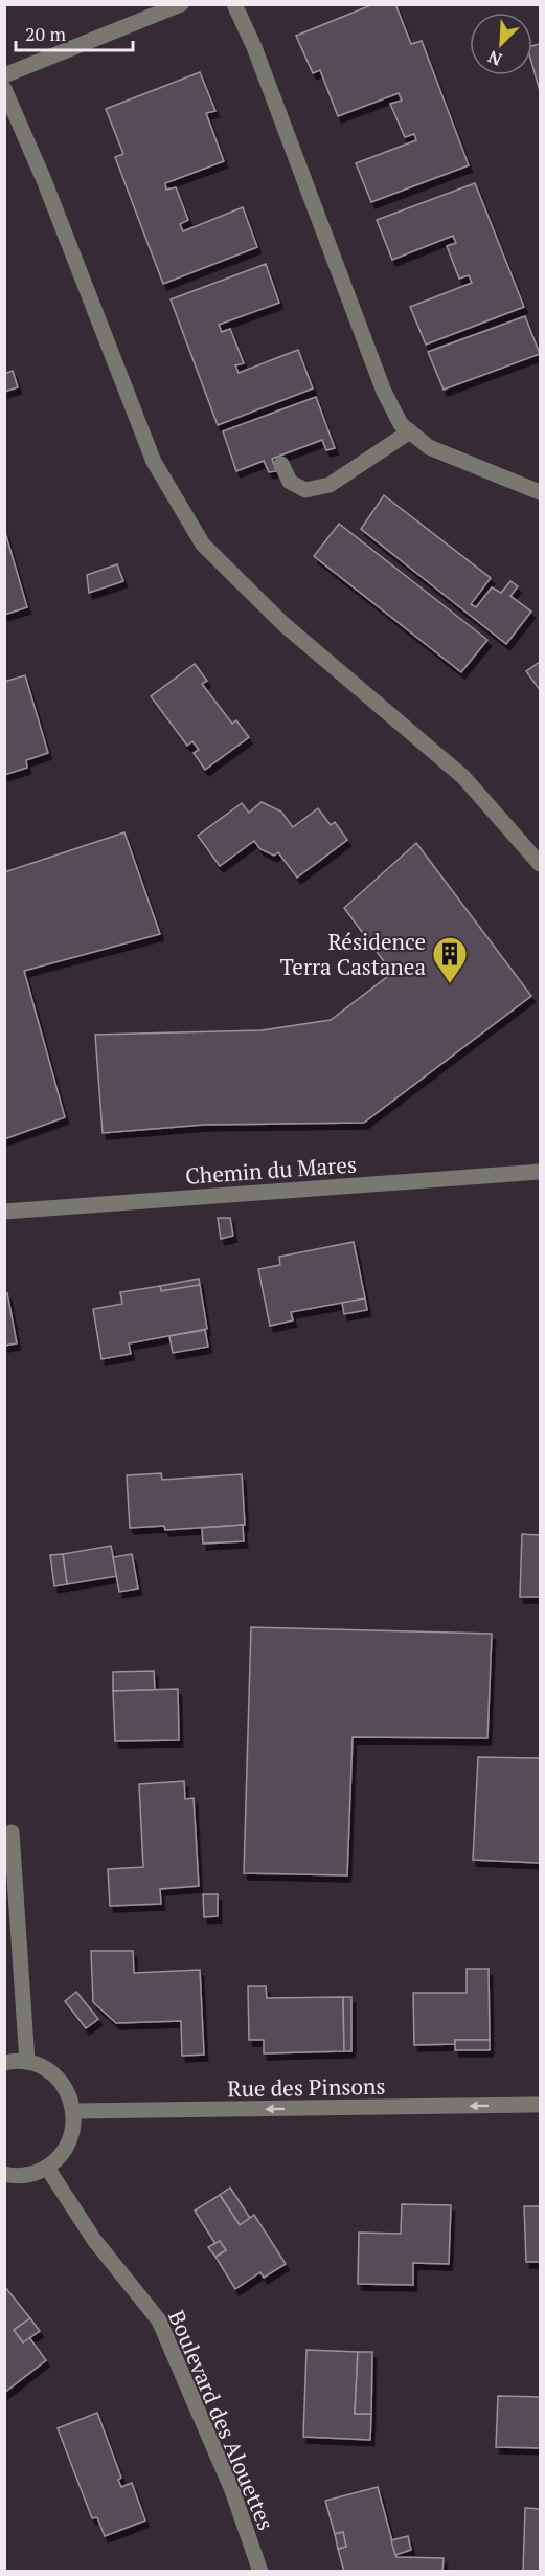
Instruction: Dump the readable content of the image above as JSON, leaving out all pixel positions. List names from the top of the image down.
{
  "streets": {
    "street": ["Chemin du Mares", "Rue des Pinsons", "Boulevard des Alouettes"]
  },
  "one_way": ["Rue des Pinsons"],
  "places": {
    "building": ["Résidence Terra Castanea"]
  },
  "scale_bar": "20 m",
  "north": "bottom left"
}
